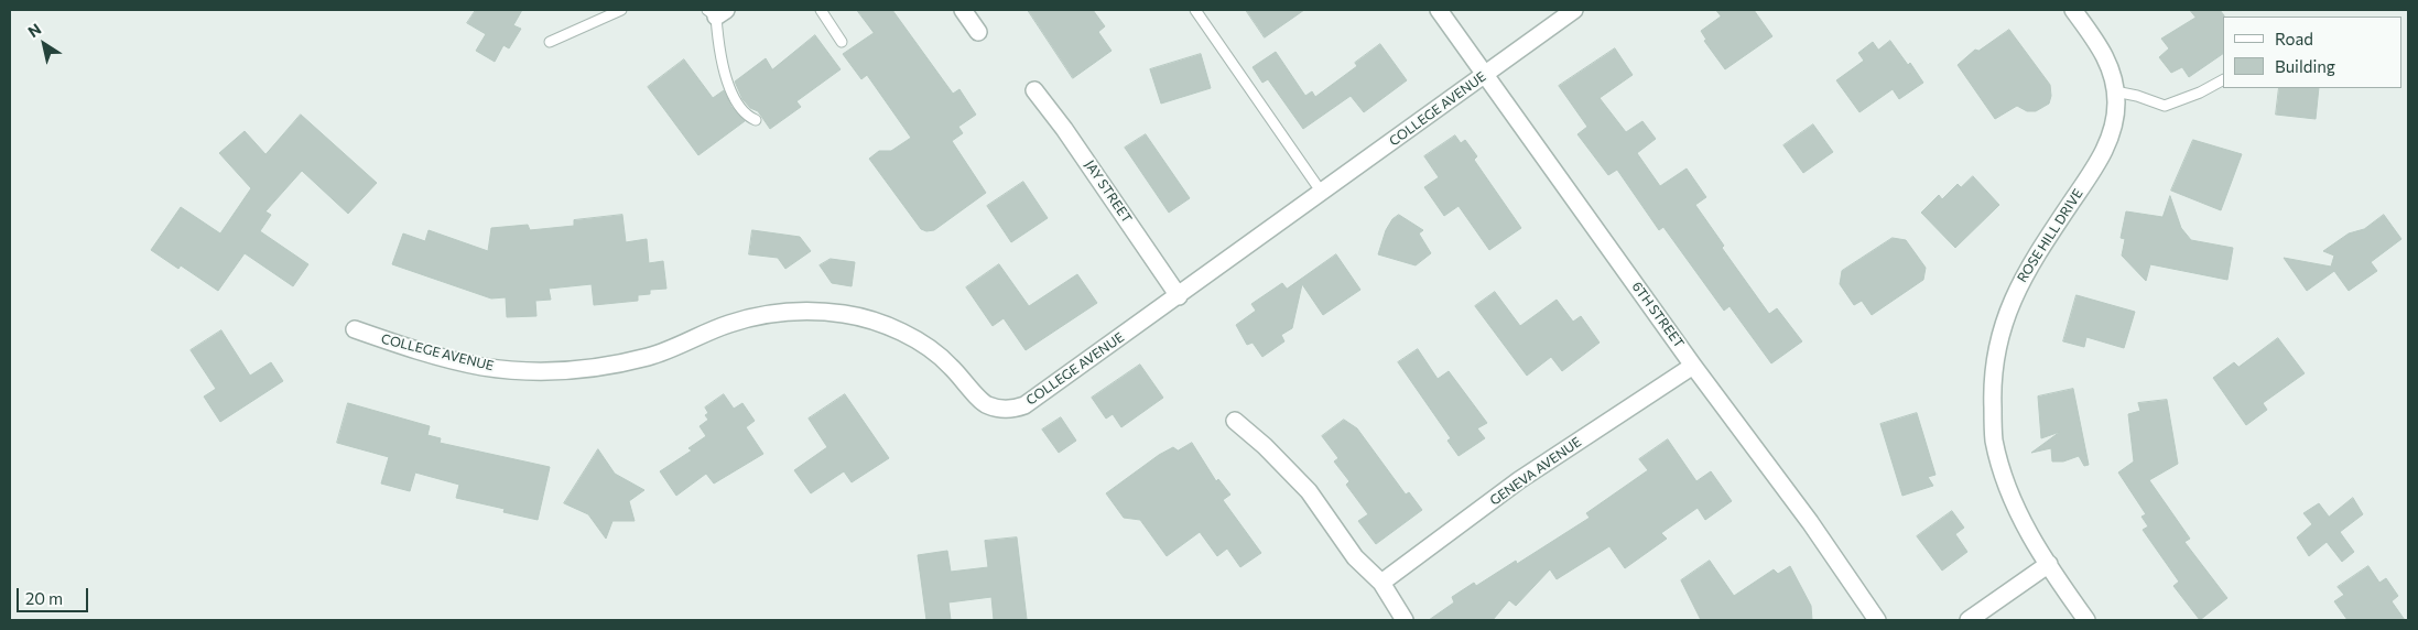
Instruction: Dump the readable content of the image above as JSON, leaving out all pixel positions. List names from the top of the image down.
{
  "streets": {
    "street": [
      "COLLEGE AVENUE",
      "JAY STREET",
      "ROSE HILL DRIVE",
      "6TH STREET",
      "GENEVA AVENUE"
    ]
  },
  "crossings": [
    ["COLLEGE AVENUE", "JAY STREET"],
    ["COLLEGE AVENUE", "6TH STREET"],
    ["6TH STREET", "GENEVA AVENUE"]
  ],
  "legend": ["Road", "Building"],
  "scale_bar": "20 m",
  "north": "top left"
}
